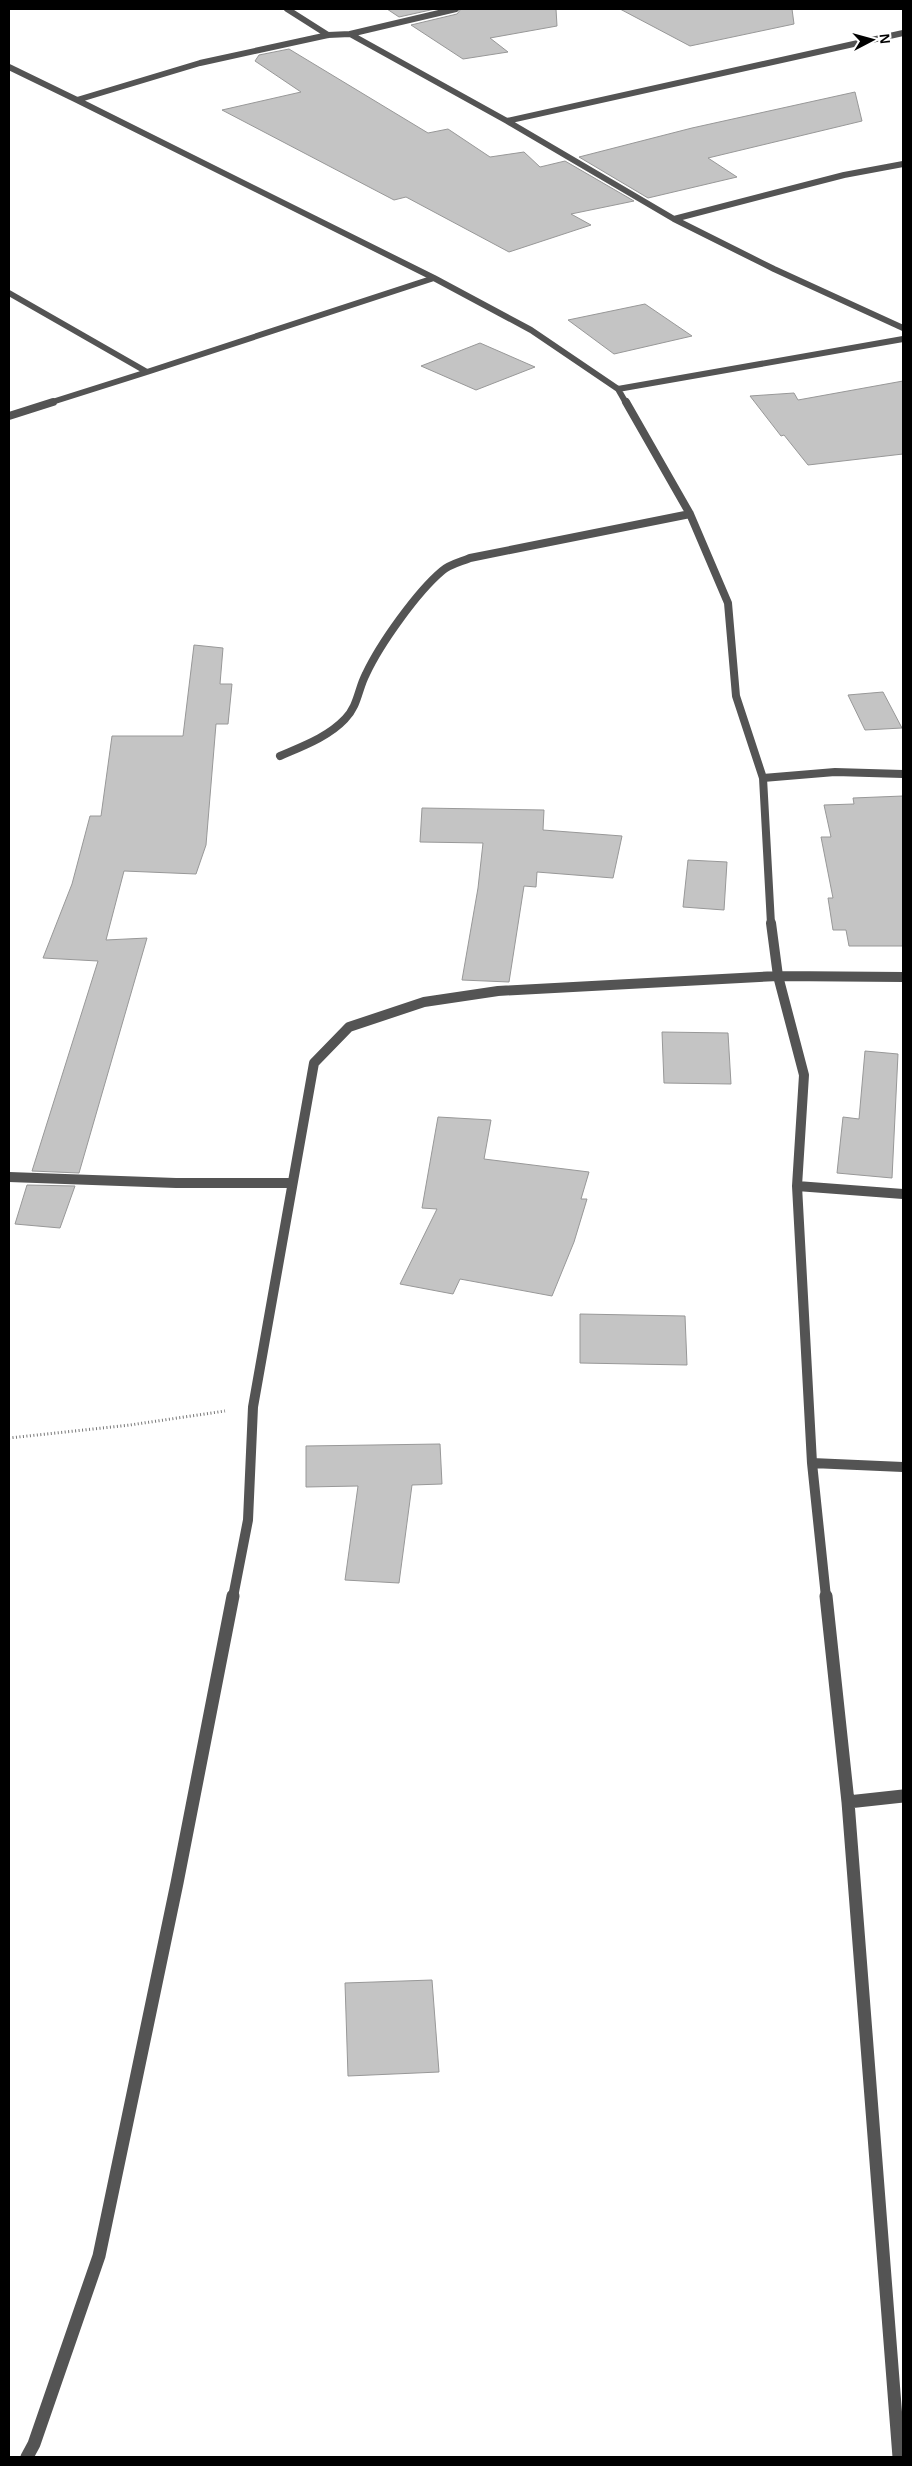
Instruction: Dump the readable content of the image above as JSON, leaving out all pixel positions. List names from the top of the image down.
{
  "north": "right"
}
